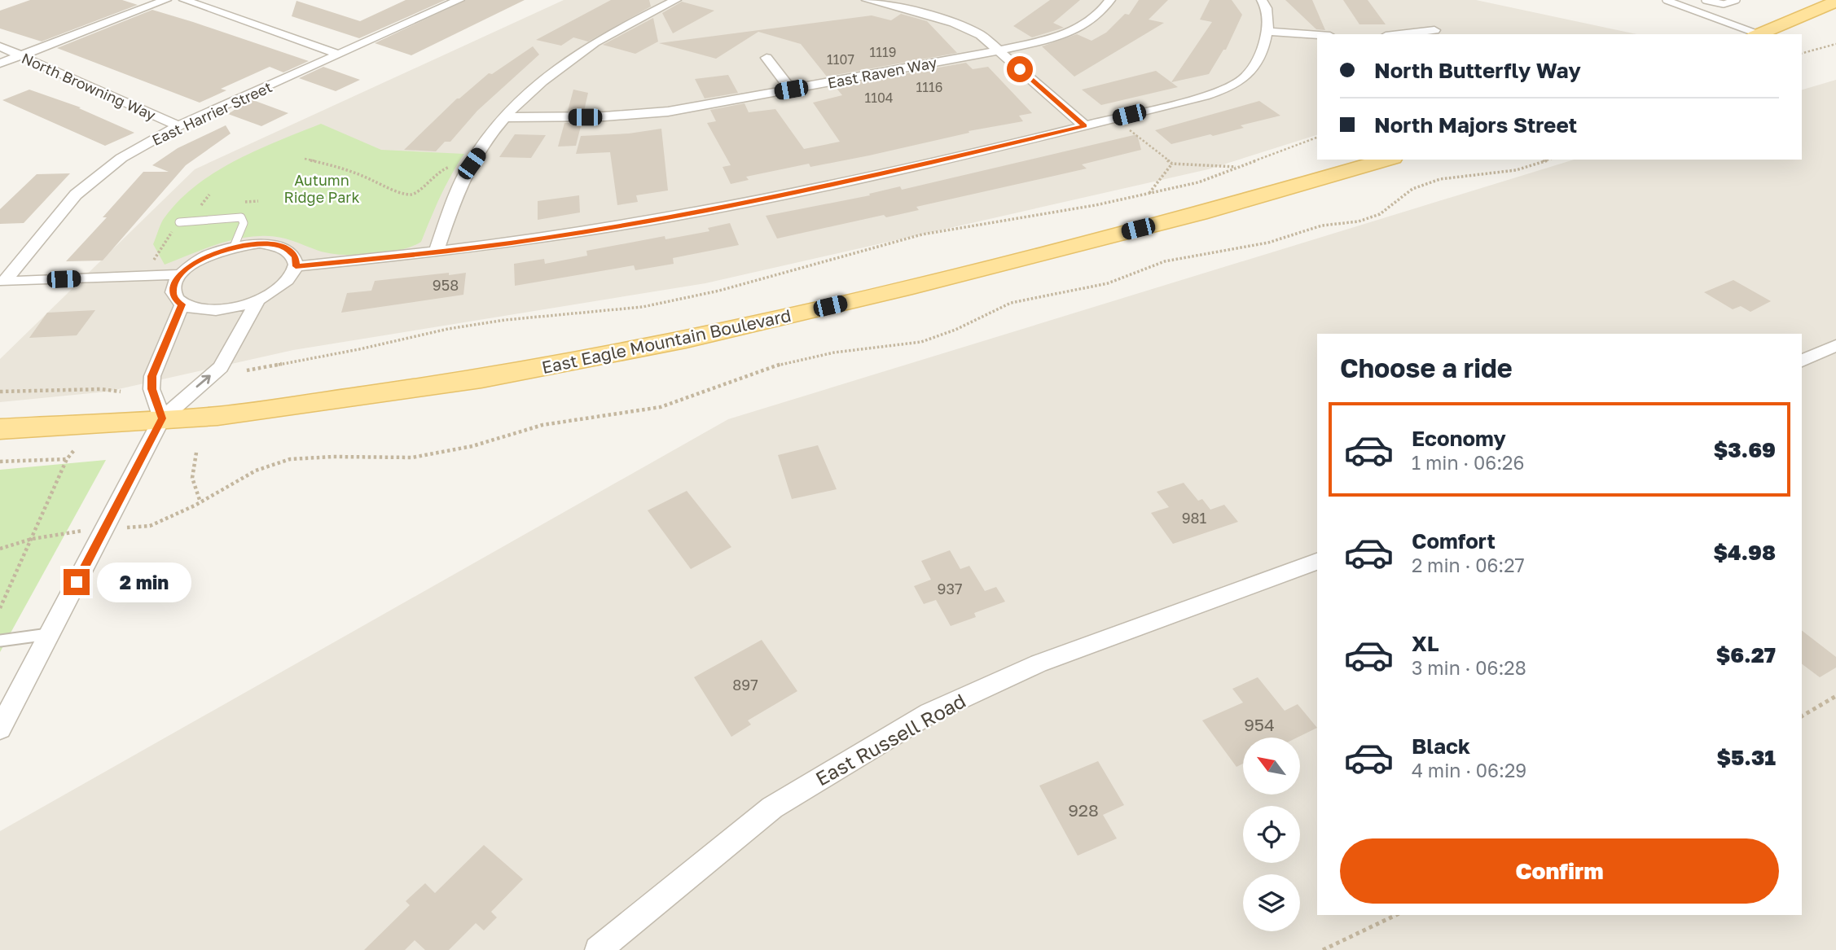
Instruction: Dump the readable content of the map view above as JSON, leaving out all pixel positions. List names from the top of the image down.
{
  "streets": {
    "main road": ["East Eagle Mountain Boulevard"],
    "street": [
      "East Raven Way",
      "North Browning Way",
      "East Harrier Street",
      "East Russell Road"
    ]
  },
  "crossings": [
    ["North Browning Way", "East Harrier Street"]
  ],
  "parks": ["Autumn Ridge Park"],
  "house_numbers": [
    "1119",
    "1107",
    "1116",
    "1104",
    "958",
    "981",
    "937",
    "897",
    "954",
    "928"
  ],
  "north": "top left",
  "page": {
    "banner": ["North Butterfly Way", "North Majors Street"],
    "heading": "Choose a ride",
    "list": [
      {
        "name": "Economy",
        "note": "1 min · 06:26",
        "value": "$3.69"
      },
      {
        "name": "Comfort",
        "note": "2 min · 06:27",
        "value": "$4.98"
      },
      {
        "name": "XL",
        "note": "3 min · 06:28",
        "value": "$6.27"
      },
      {
        "name": "Black",
        "note": "4 min · 06:29",
        "value": "$5.31"
      }
    ],
    "bubble": "2 min",
    "buttons": "Confirm"
  }
}
